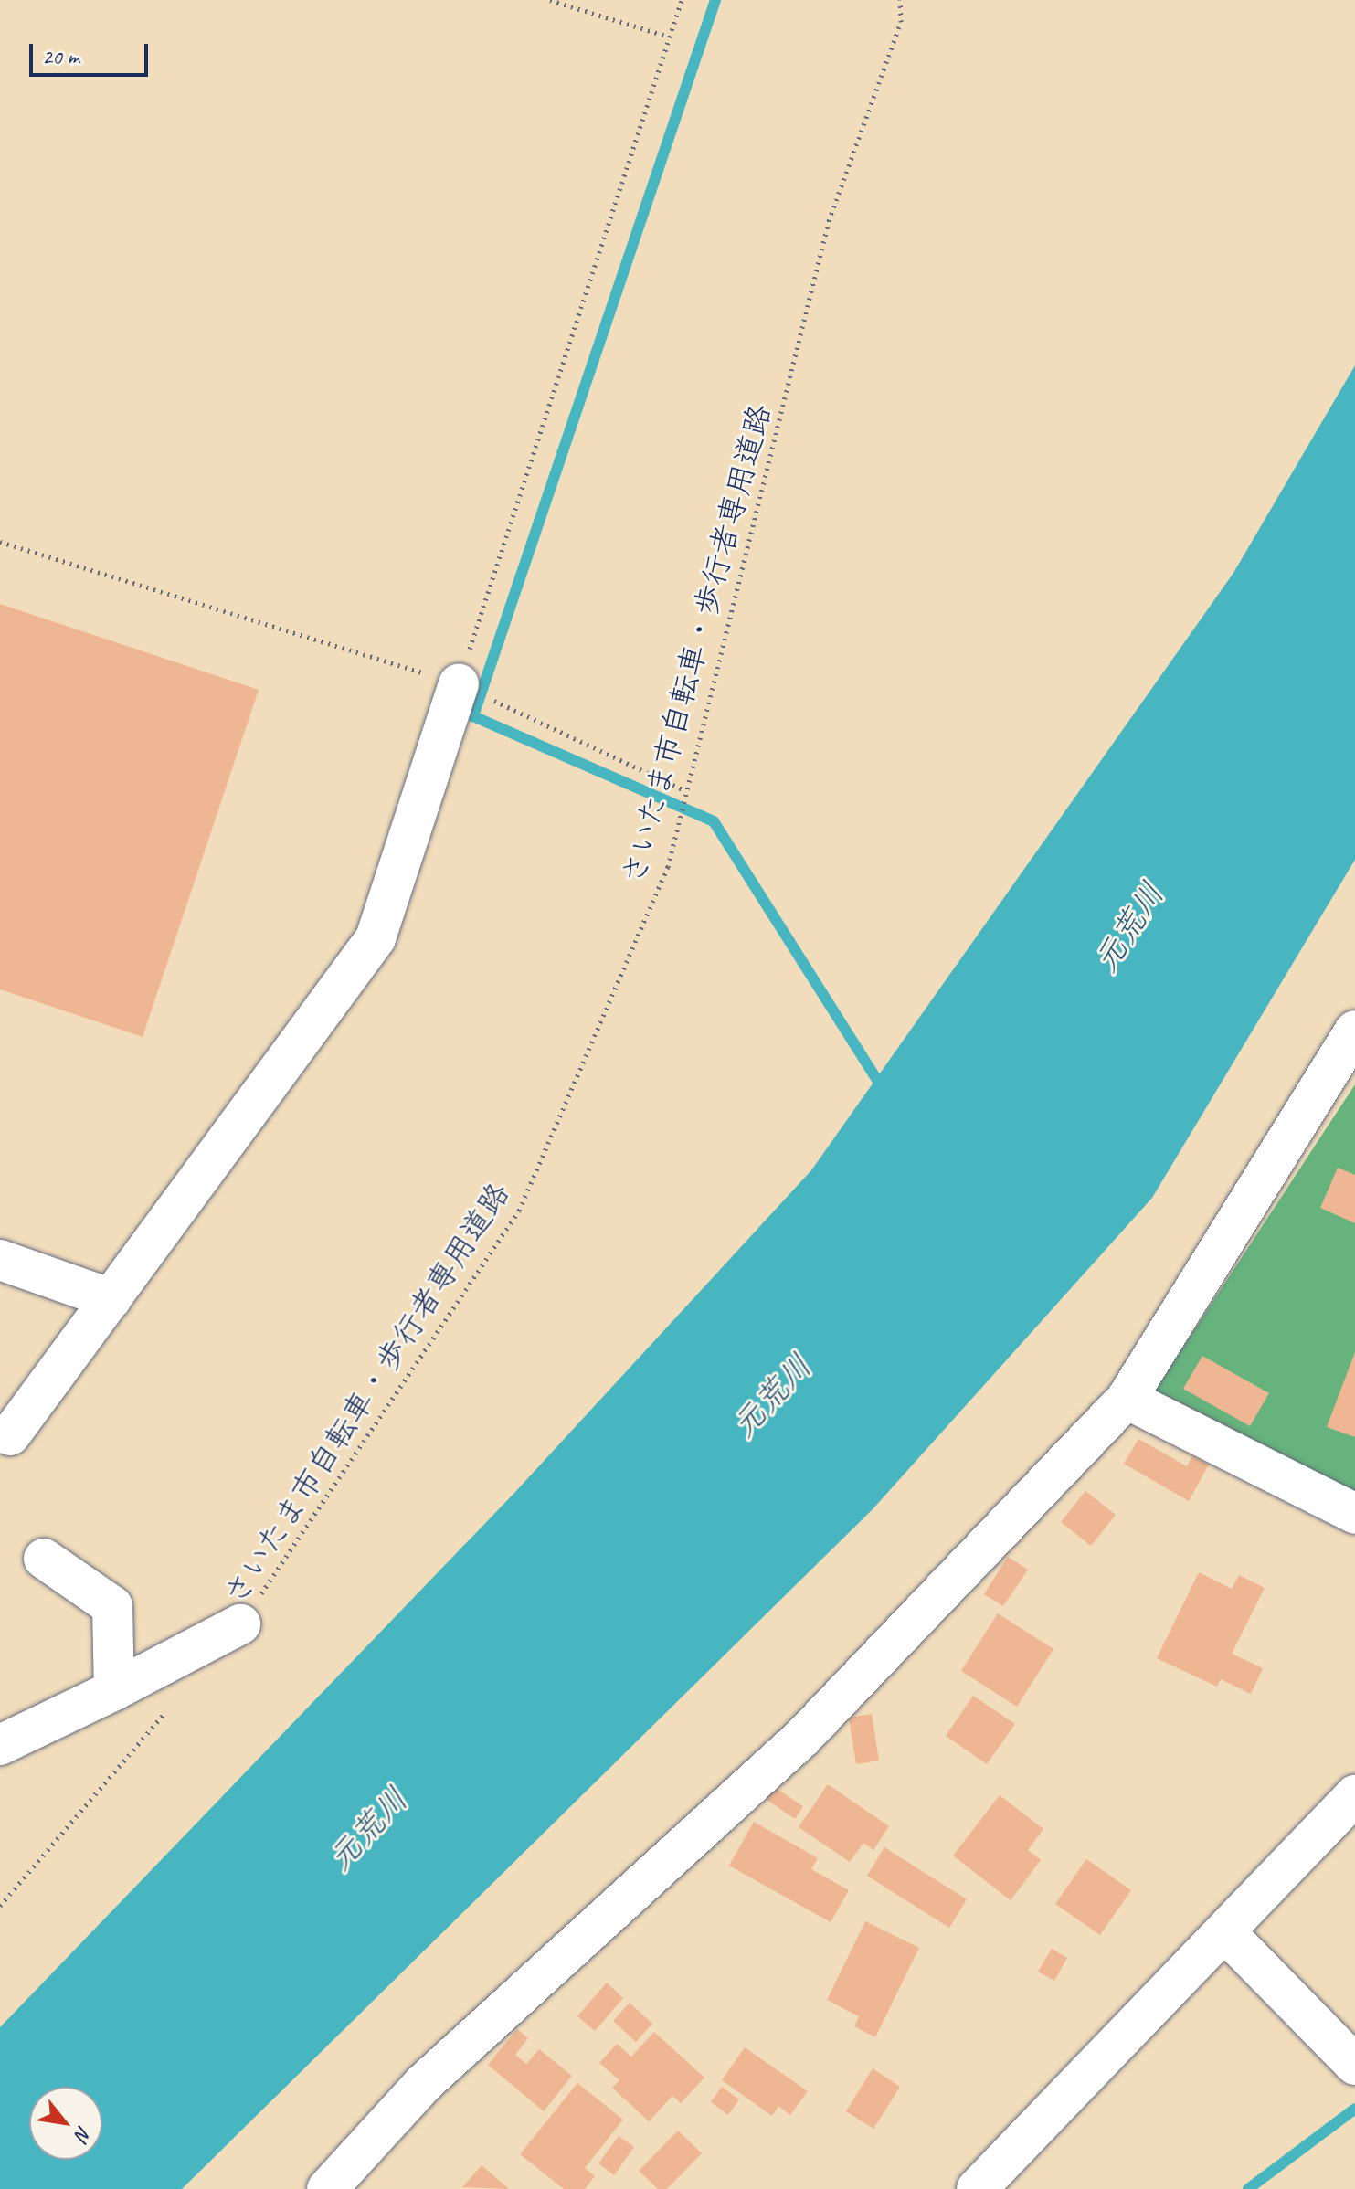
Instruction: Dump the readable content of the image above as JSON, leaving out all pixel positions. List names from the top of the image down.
{
  "streets": {
    "path": ["さいたま市自転車・歩行者専用道路"]
  },
  "water": ["元荒川"],
  "scale_bar": "20 m",
  "north": "bottom right"
}
